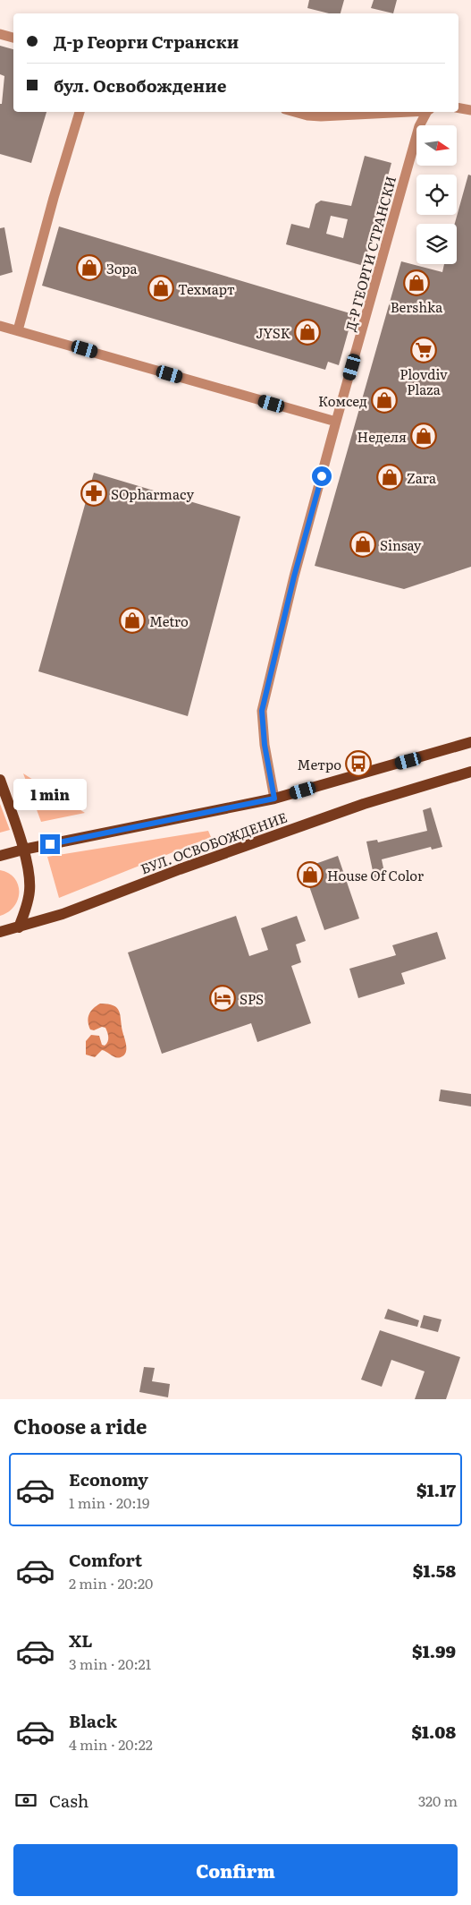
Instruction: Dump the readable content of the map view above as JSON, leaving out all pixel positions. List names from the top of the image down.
{
  "streets": {
    "main road": ["БУЛ. ОСВОБОЖДЕНИЕ"],
    "street": ["Д-Р ГЕОРГИ СТРАНСКИ"]
  },
  "crossings": [
    ["Д-Р ГЕОРГИ СТРАНСКИ", "БУЛ. ОСВОБОЖДЕНИЕ"]
  ],
  "places": {
    "shop": [
      "Зора",
      "Bershka",
      "Техмарт",
      "JYSK",
      "Комсед",
      "Неделя",
      "Zara",
      "Sinsay",
      "Metro",
      "House Of Color"
    ],
    "supermarket": ["Plovdiv Plaza"],
    "pharmacy": ["SOpharmacy"],
    "bus stop": ["Метро"],
    "hotel": ["SPS"]
  },
  "north": "right",
  "page": {
    "banner": ["Д-р Георги Странски", "бул. Освобождение"],
    "bubble": "1 min",
    "heading": "Choose a ride",
    "list": [
      {
        "name": "Economy",
        "note": "1 min · 20:19",
        "value": "$1.17"
      },
      {
        "name": "Comfort",
        "note": "2 min · 20:20",
        "value": "$1.58"
      },
      {
        "name": "XL",
        "note": "3 min · 20:21",
        "value": "$1.99"
      },
      {
        "name": "Black",
        "note": "4 min · 20:22",
        "value": "$1.08"
      }
    ],
    "pay": ["Cash", "320 m"],
    "buttons": "Confirm"
  }
}
